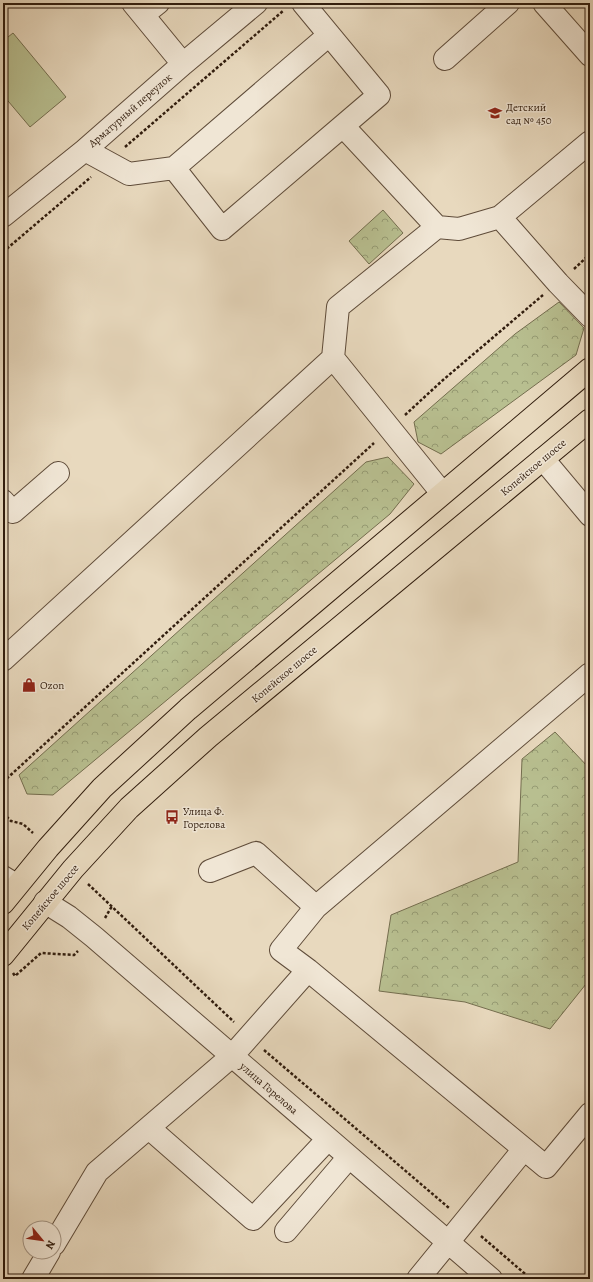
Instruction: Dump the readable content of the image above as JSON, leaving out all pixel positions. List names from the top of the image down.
{
  "streets": {
    "main road": ["Копейское шоссе"],
    "street": ["Арматурный переулок", "улица Горелова"]
  },
  "crossings": [
    ["Копейское шоссе", "улица Горелова"]
  ],
  "places": {
    "school or university": ["Детский сад № 450"],
    "shop": ["Ozon"],
    "bus stop": ["Улица Ф. Горелова"]
  },
  "north": "bottom right"
}
